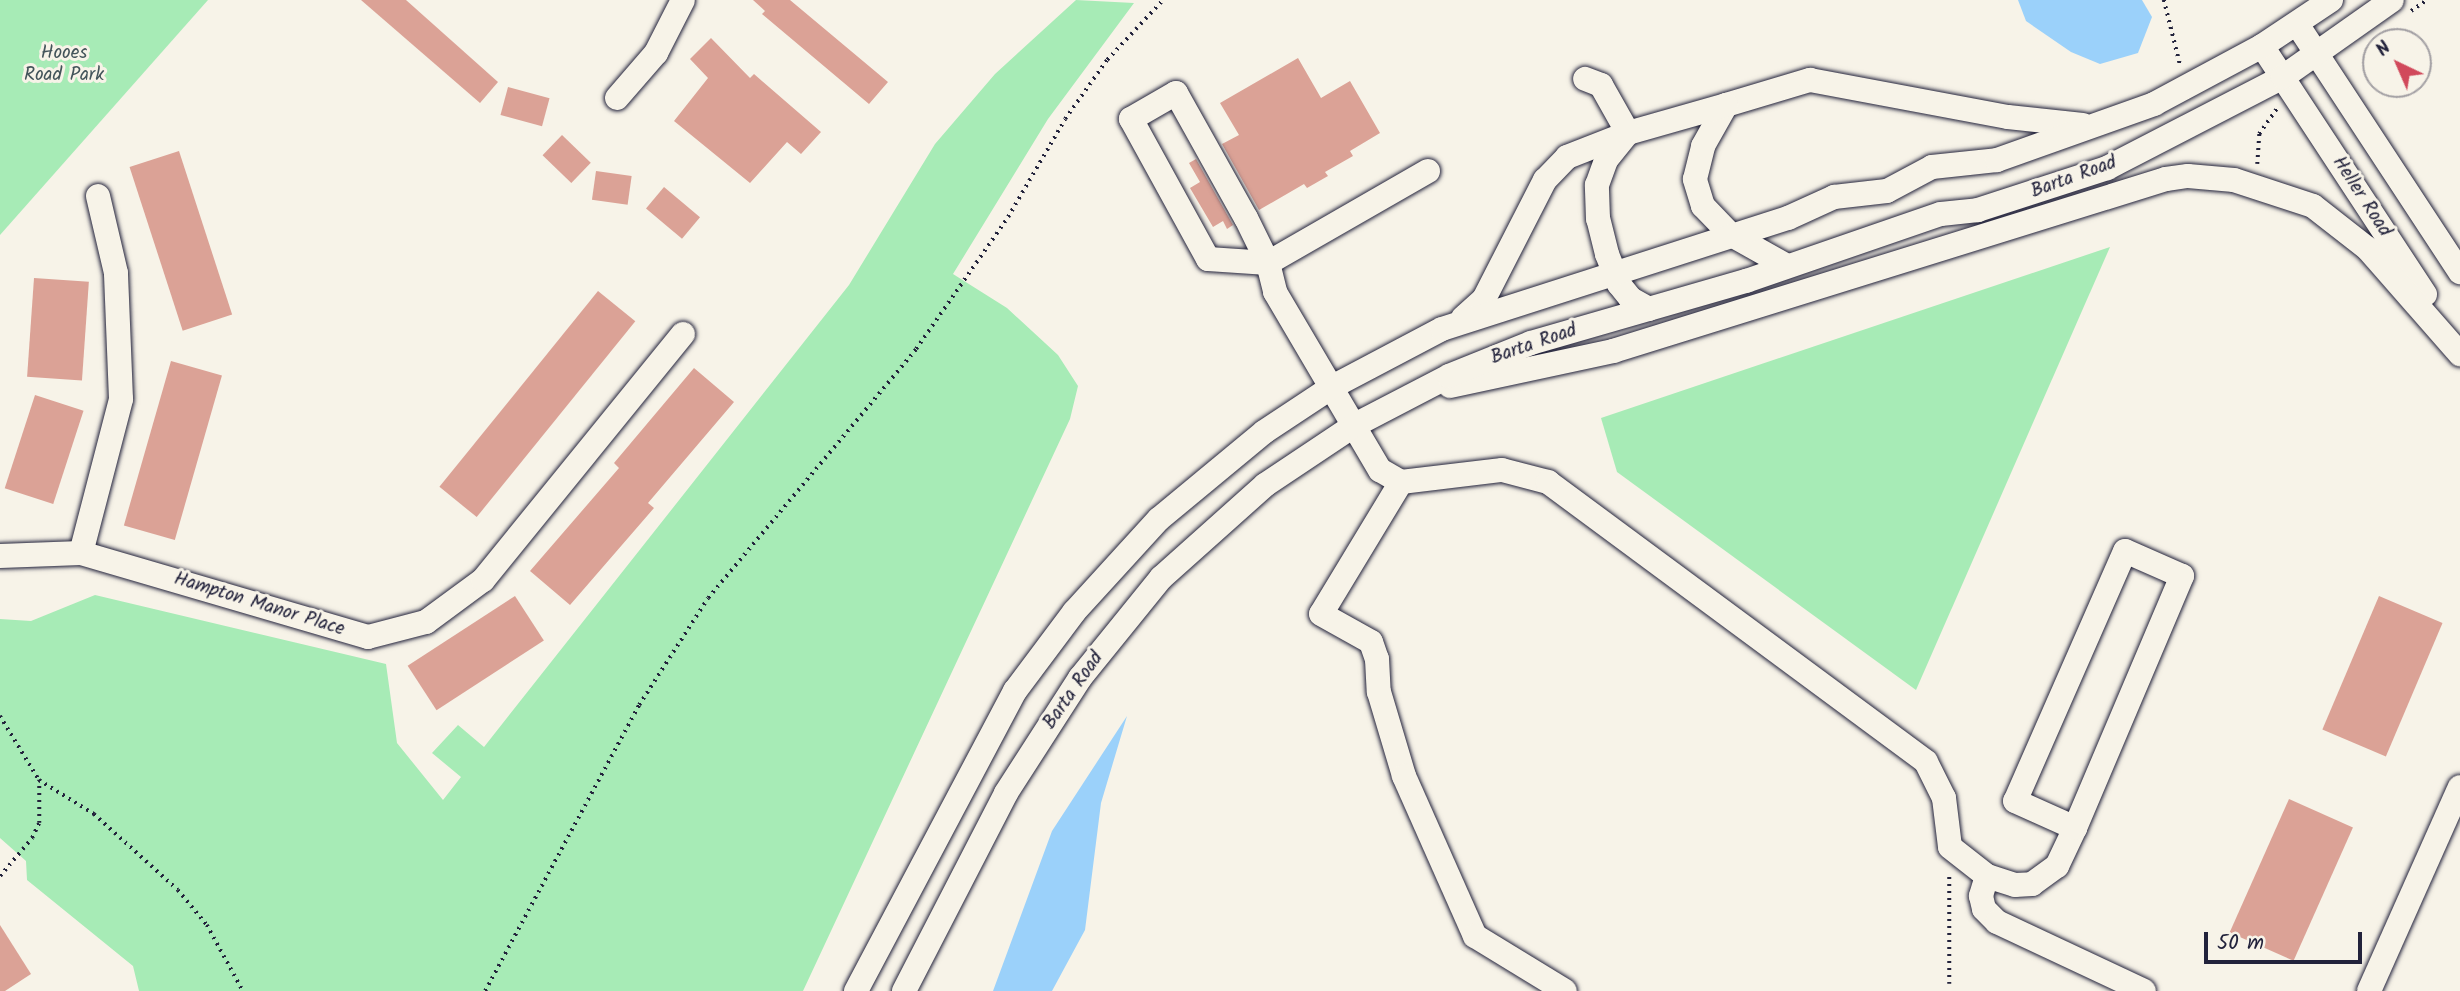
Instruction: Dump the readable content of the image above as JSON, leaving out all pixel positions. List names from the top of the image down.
{
  "streets": {
    "street": ["Barta Road", "Heller Road", "Hampton Manor Place"]
  },
  "crossings": [
    ["Barta Road", "Heller Road"]
  ],
  "parks": ["Hooes Road Park"],
  "scale_bar": "50 m",
  "north": "top left"
}
